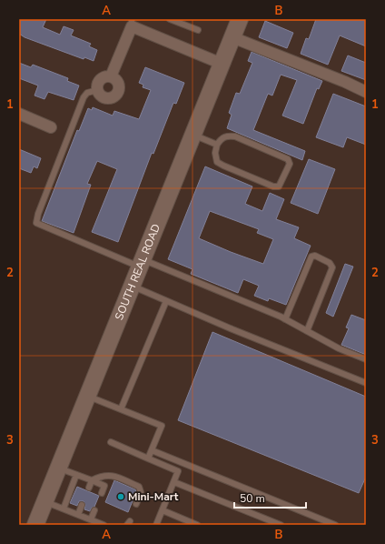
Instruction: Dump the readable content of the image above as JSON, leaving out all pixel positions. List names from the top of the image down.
{
  "streets": {
    "street": ["SOUTH REAL ROAD"]
  },
  "places": ["Mini-Mart"],
  "scale_bar": "50 m",
  "grid": {
    "columns": ["A", "B"],
    "rows": ["1", "2", "3"]
  }
}
